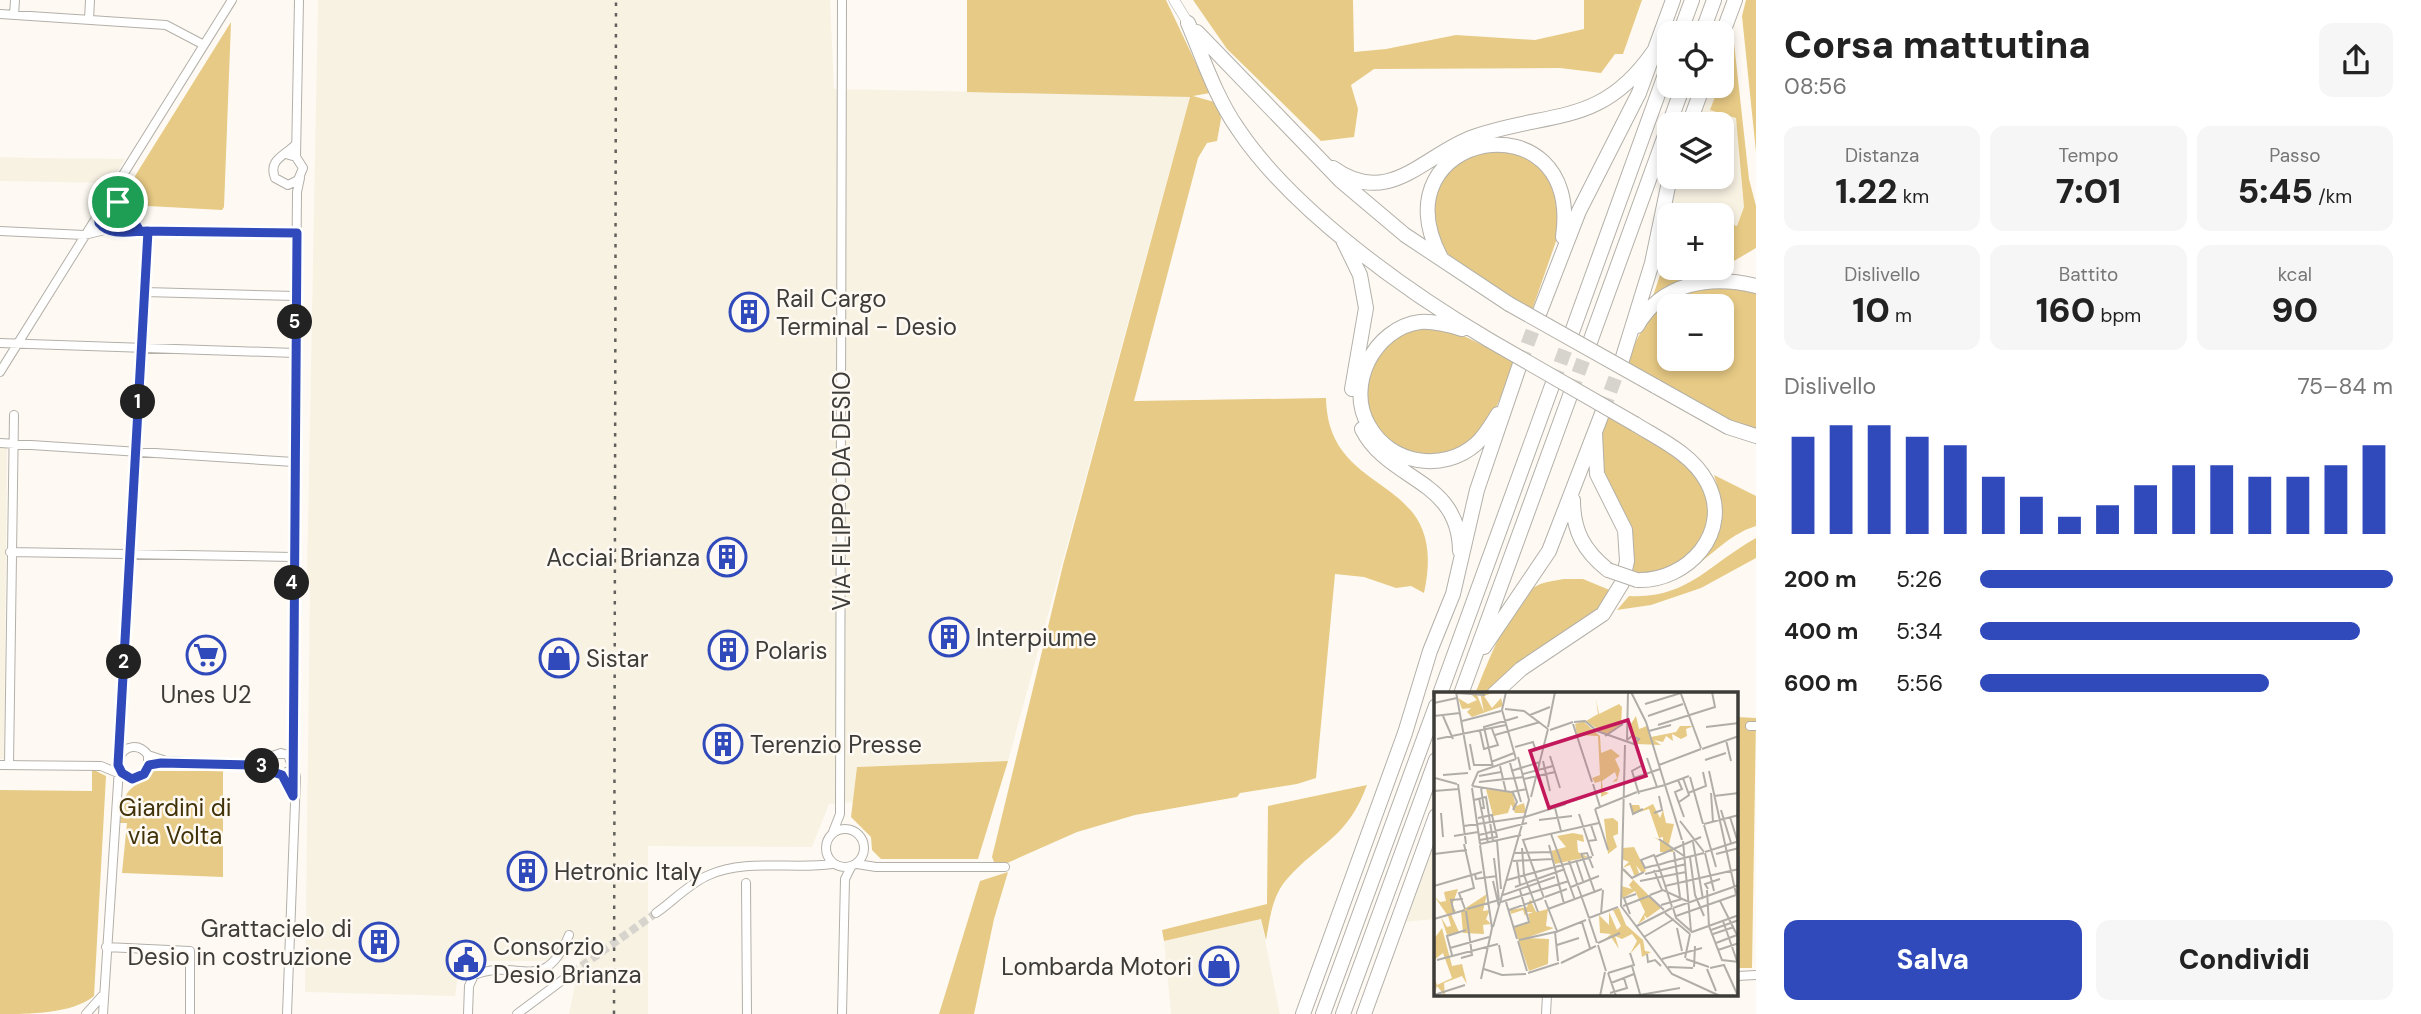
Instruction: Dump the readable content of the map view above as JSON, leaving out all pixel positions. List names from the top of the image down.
{
  "streets": {
    "street": ["VIA FILIPPO DA DESIO"]
  },
  "parks": ["Giardini di via Volta"],
  "places": {
    "building": [
      "Rail Cargo Terminal - Desio",
      "Acciai Brianza",
      "Interpiume",
      "Polaris",
      "Terenzio Presse",
      "Hetronic Italy",
      "Grattacielo di Desio in costruzione"
    ],
    "supermarket": ["Unes U2"],
    "shop": ["Sistar", "Lombarda Motori"],
    "public building": ["Consorzio Desio Brianza"]
  },
  "page": {
    "heading": ["Corsa mattutina", "08:56"],
    "map_buttons": ["+", "−"],
    "stats": [
      ["Distanza", "1.22 km"],
      ["Tempo", "7:01"],
      ["Passo", "5:45 /km"],
      ["Dislivello", "10 m"],
      ["Battito", "160 bpm"],
      ["kcal", "90"]
    ],
    "pins": [
      "5",
      "1",
      "4",
      "2",
      "3"
    ],
    "chart": ["Dislivello", "75–84 m"],
    "list": [
      {
        "name": "200 m",
        "note": "5:26"
      },
      {
        "name": "400 m",
        "note": "5:34"
      },
      {
        "name": "600 m",
        "note": "5:56"
      }
    ],
    "buttons": ["Salva", "Condividi"]
  }
}
